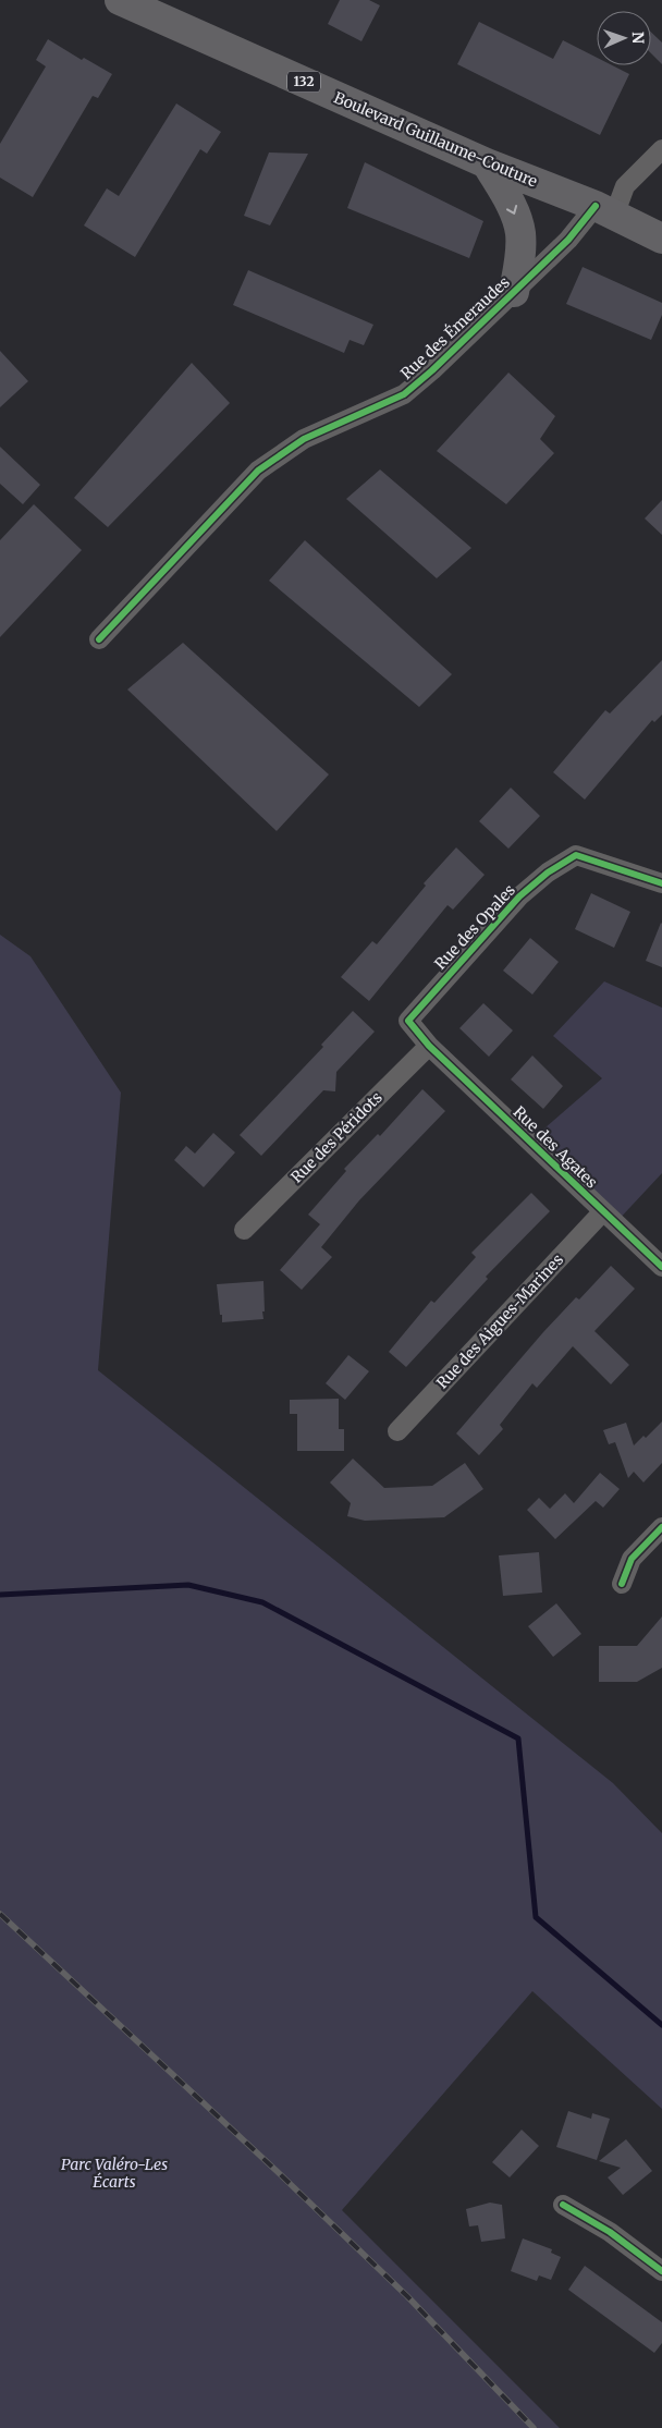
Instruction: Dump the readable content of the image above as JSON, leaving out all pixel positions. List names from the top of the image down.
{
  "streets": {
    "main road": ["132", "Boulevard Guillaume-Couture"],
    "street": [
      "Rue des Émeraudes",
      "Rue des Opales",
      "Rue des Péridots",
      "Rue des Agates",
      "Rue des Aigues-Marines"
    ]
  },
  "crossings": [
    ["Boulevard Guillaume-Couture", "Rue des Émeraudes"],
    ["Rue des Opales", "Rue des Péridots"],
    ["Rue des Opales", "Rue des Agates"],
    ["Rue des Péridots", "Rue des Agates"],
    ["Rue des Agates", "Rue des Aigues-Marines"]
  ],
  "parks": ["Parc Valéro-Les Écarts"],
  "north": "right"
}
